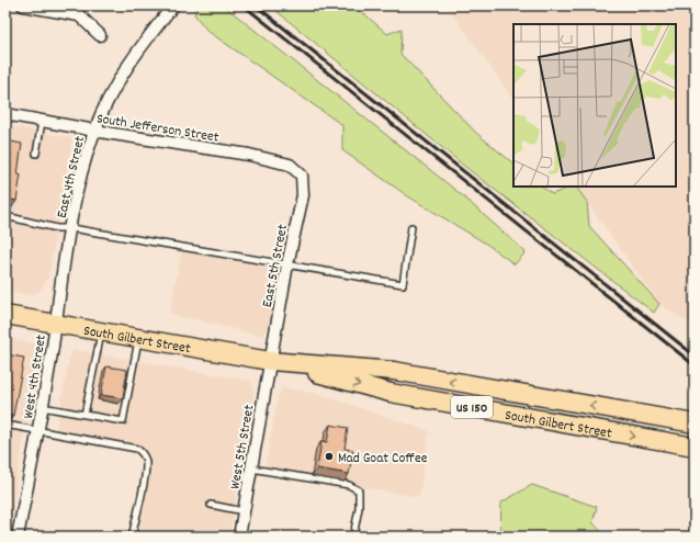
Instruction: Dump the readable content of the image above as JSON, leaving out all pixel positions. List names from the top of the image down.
{
  "streets": {
    "main road": ["South Gilbert Street", "US 150"],
    "street": [
      "South Jefferson Street",
      "East 4th Street",
      "East 5th Street",
      "West 4th Street",
      "West 5th Street"
    ]
  },
  "crossings": [
    ["South Jefferson Street", "East 4th Street"],
    ["South Jefferson Street", "East 5th Street"],
    ["East 4th Street", "South Gilbert Street"],
    ["East 4th Street", "West 4th Street"],
    ["East 5th Street", "South Gilbert Street"],
    ["East 5th Street", "West 5th Street"],
    ["South Gilbert Street", "West 4th Street"],
    ["South Gilbert Street", "West 5th Street"]
  ],
  "places": ["Mad Goat Coffee"]
}
